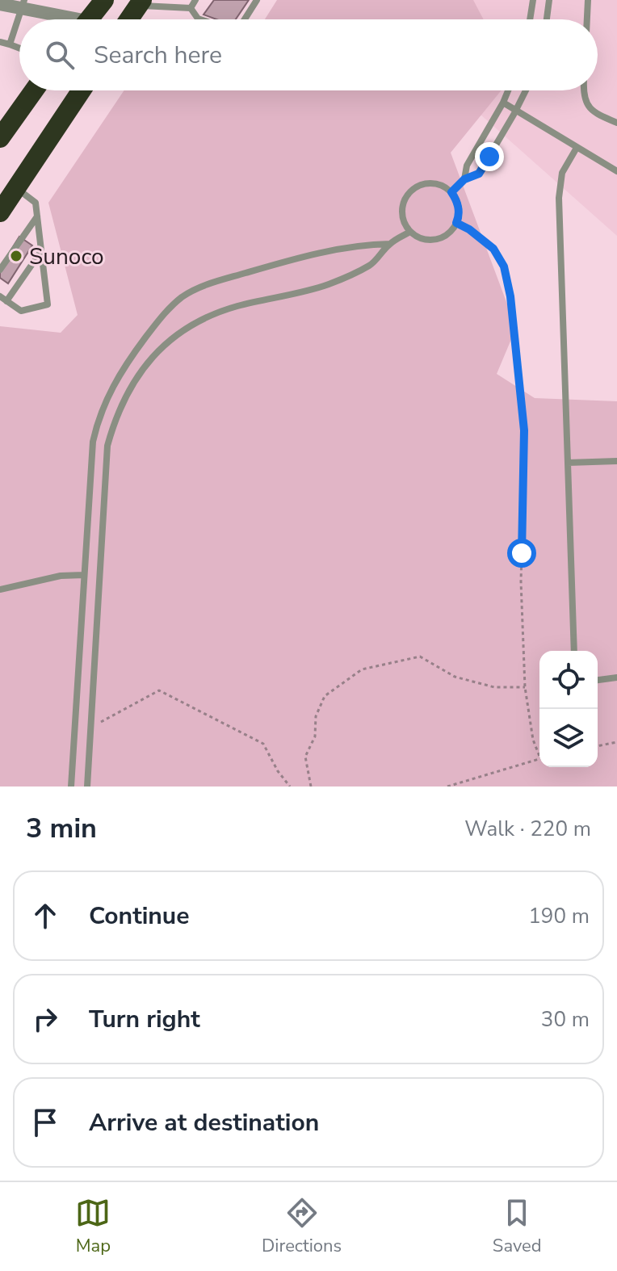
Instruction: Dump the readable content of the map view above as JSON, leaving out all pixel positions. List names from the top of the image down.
{
  "places": ["Sunoco"],
  "page": {
    "search": "Search here",
    "heading": ["3 min", "Walk · 220 m"],
    "list": [
      ["Continue", "190 m"],
      ["Turn right", "30 m"],
      "Arrive at destination"
    ],
    "nav": ["Map", "Directions", "Saved"]
  }
}
